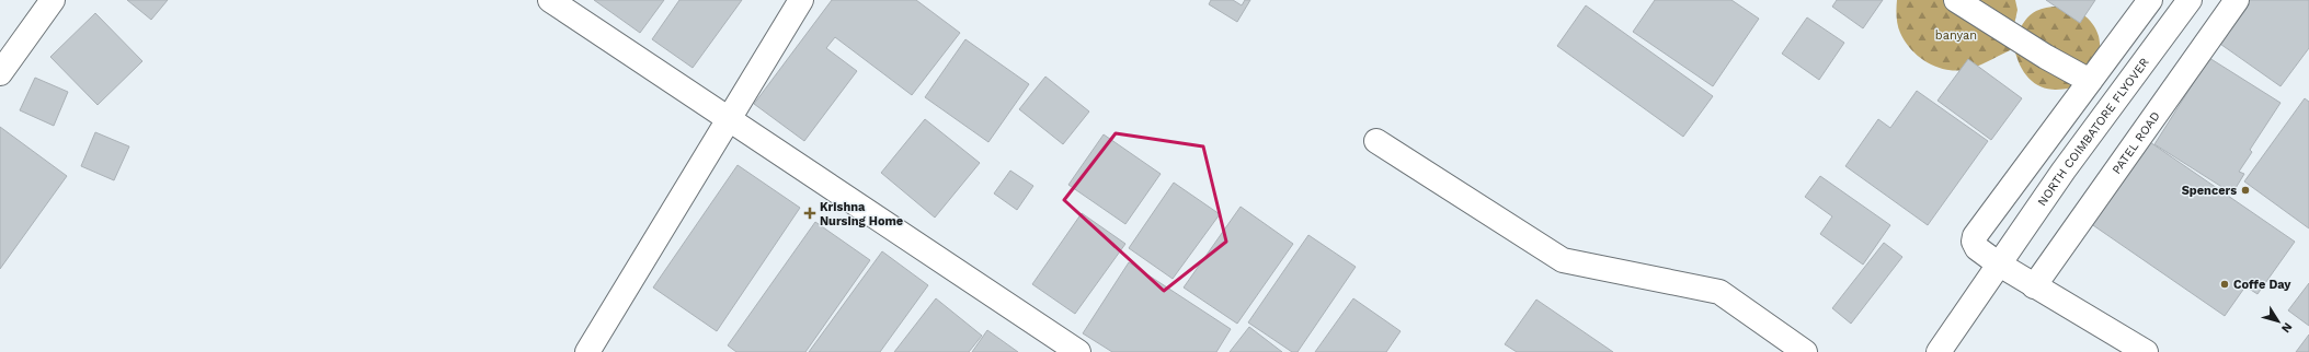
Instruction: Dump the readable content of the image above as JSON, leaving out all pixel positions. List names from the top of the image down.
{
  "streets": {
    "street": ["NORTH COIMBATORE FLYOVER", "PATEL ROAD"]
  },
  "parks": ["banyan"],
  "places": {
    "other": ["Spencers", "Coffe Day"],
    "health": ["Krishna Nursing Home"]
  },
  "north": "bottom right"
}
